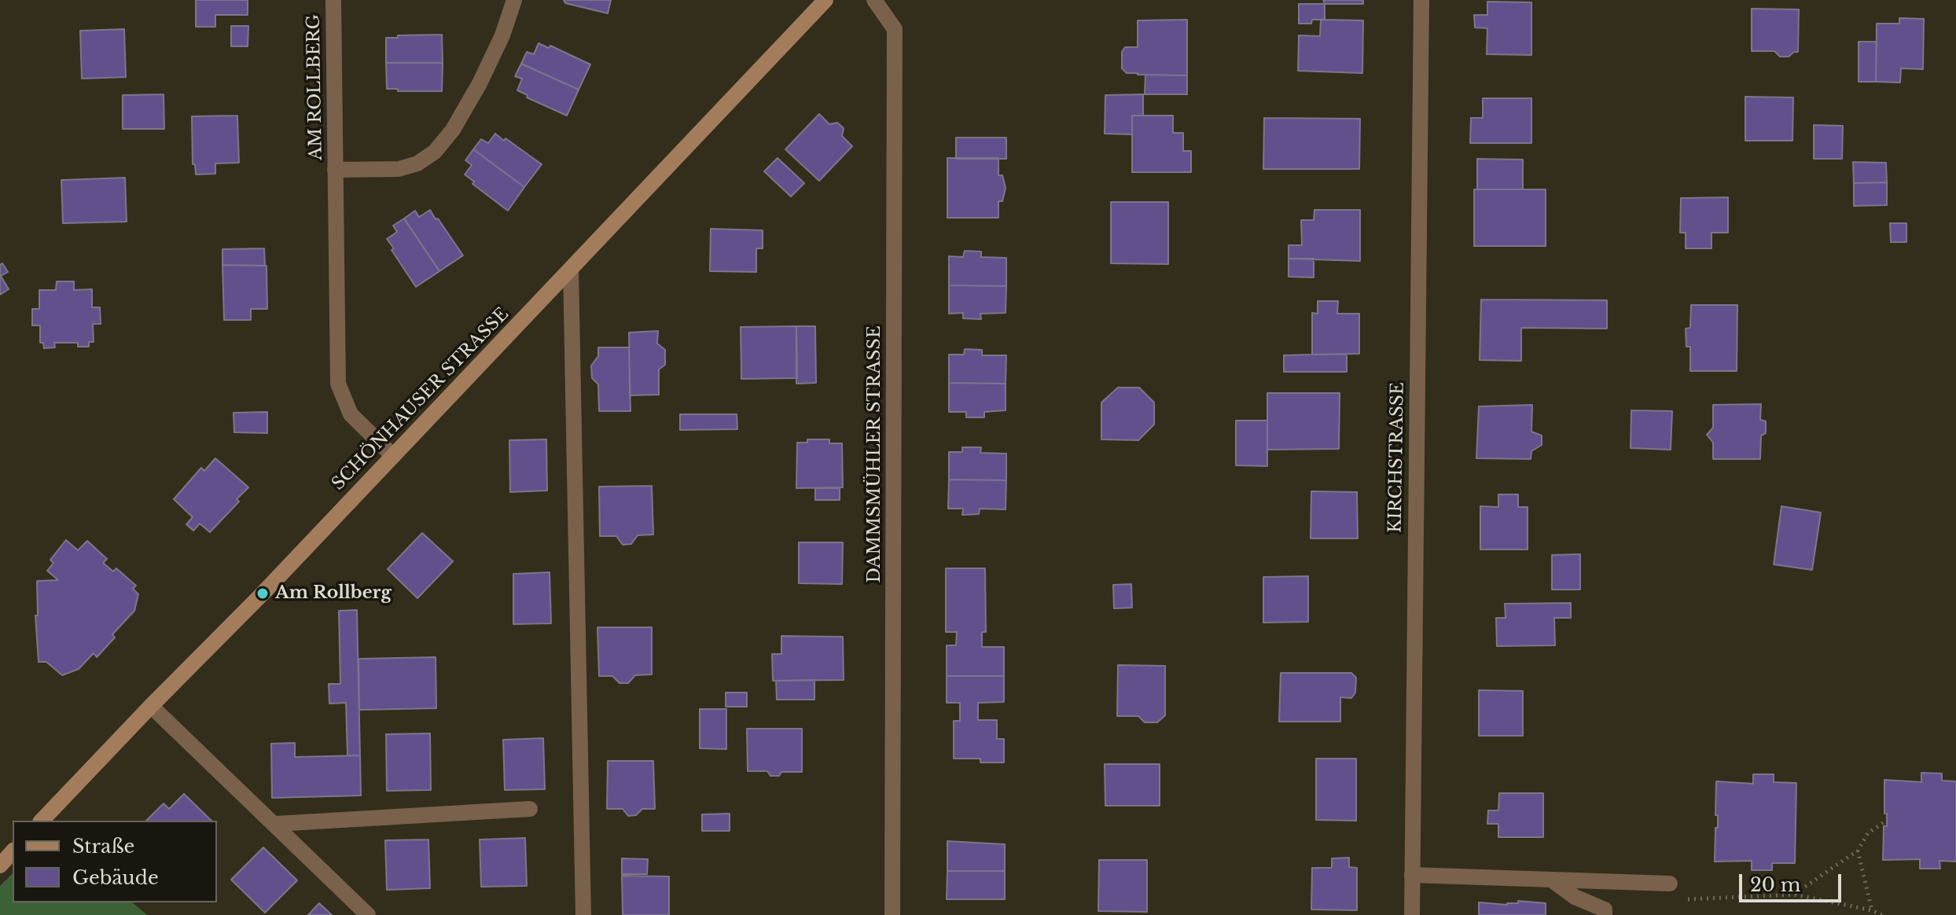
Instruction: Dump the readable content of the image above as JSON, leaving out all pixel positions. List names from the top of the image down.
{
  "streets": {
    "street": [
      "AM ROLLBERG",
      "SCHÖNHAUSER STRASSE",
      "DAMMSMÜHLER STRASSE",
      "KIRCHSTRASSE"
    ]
  },
  "crossings": [
    ["AM ROLLBERG", "SCHÖNHAUSER STRASSE"]
  ],
  "places": ["Am Rollberg"],
  "legend": ["Straße", "Gebäude"],
  "scale_bar": "20 m"
}
